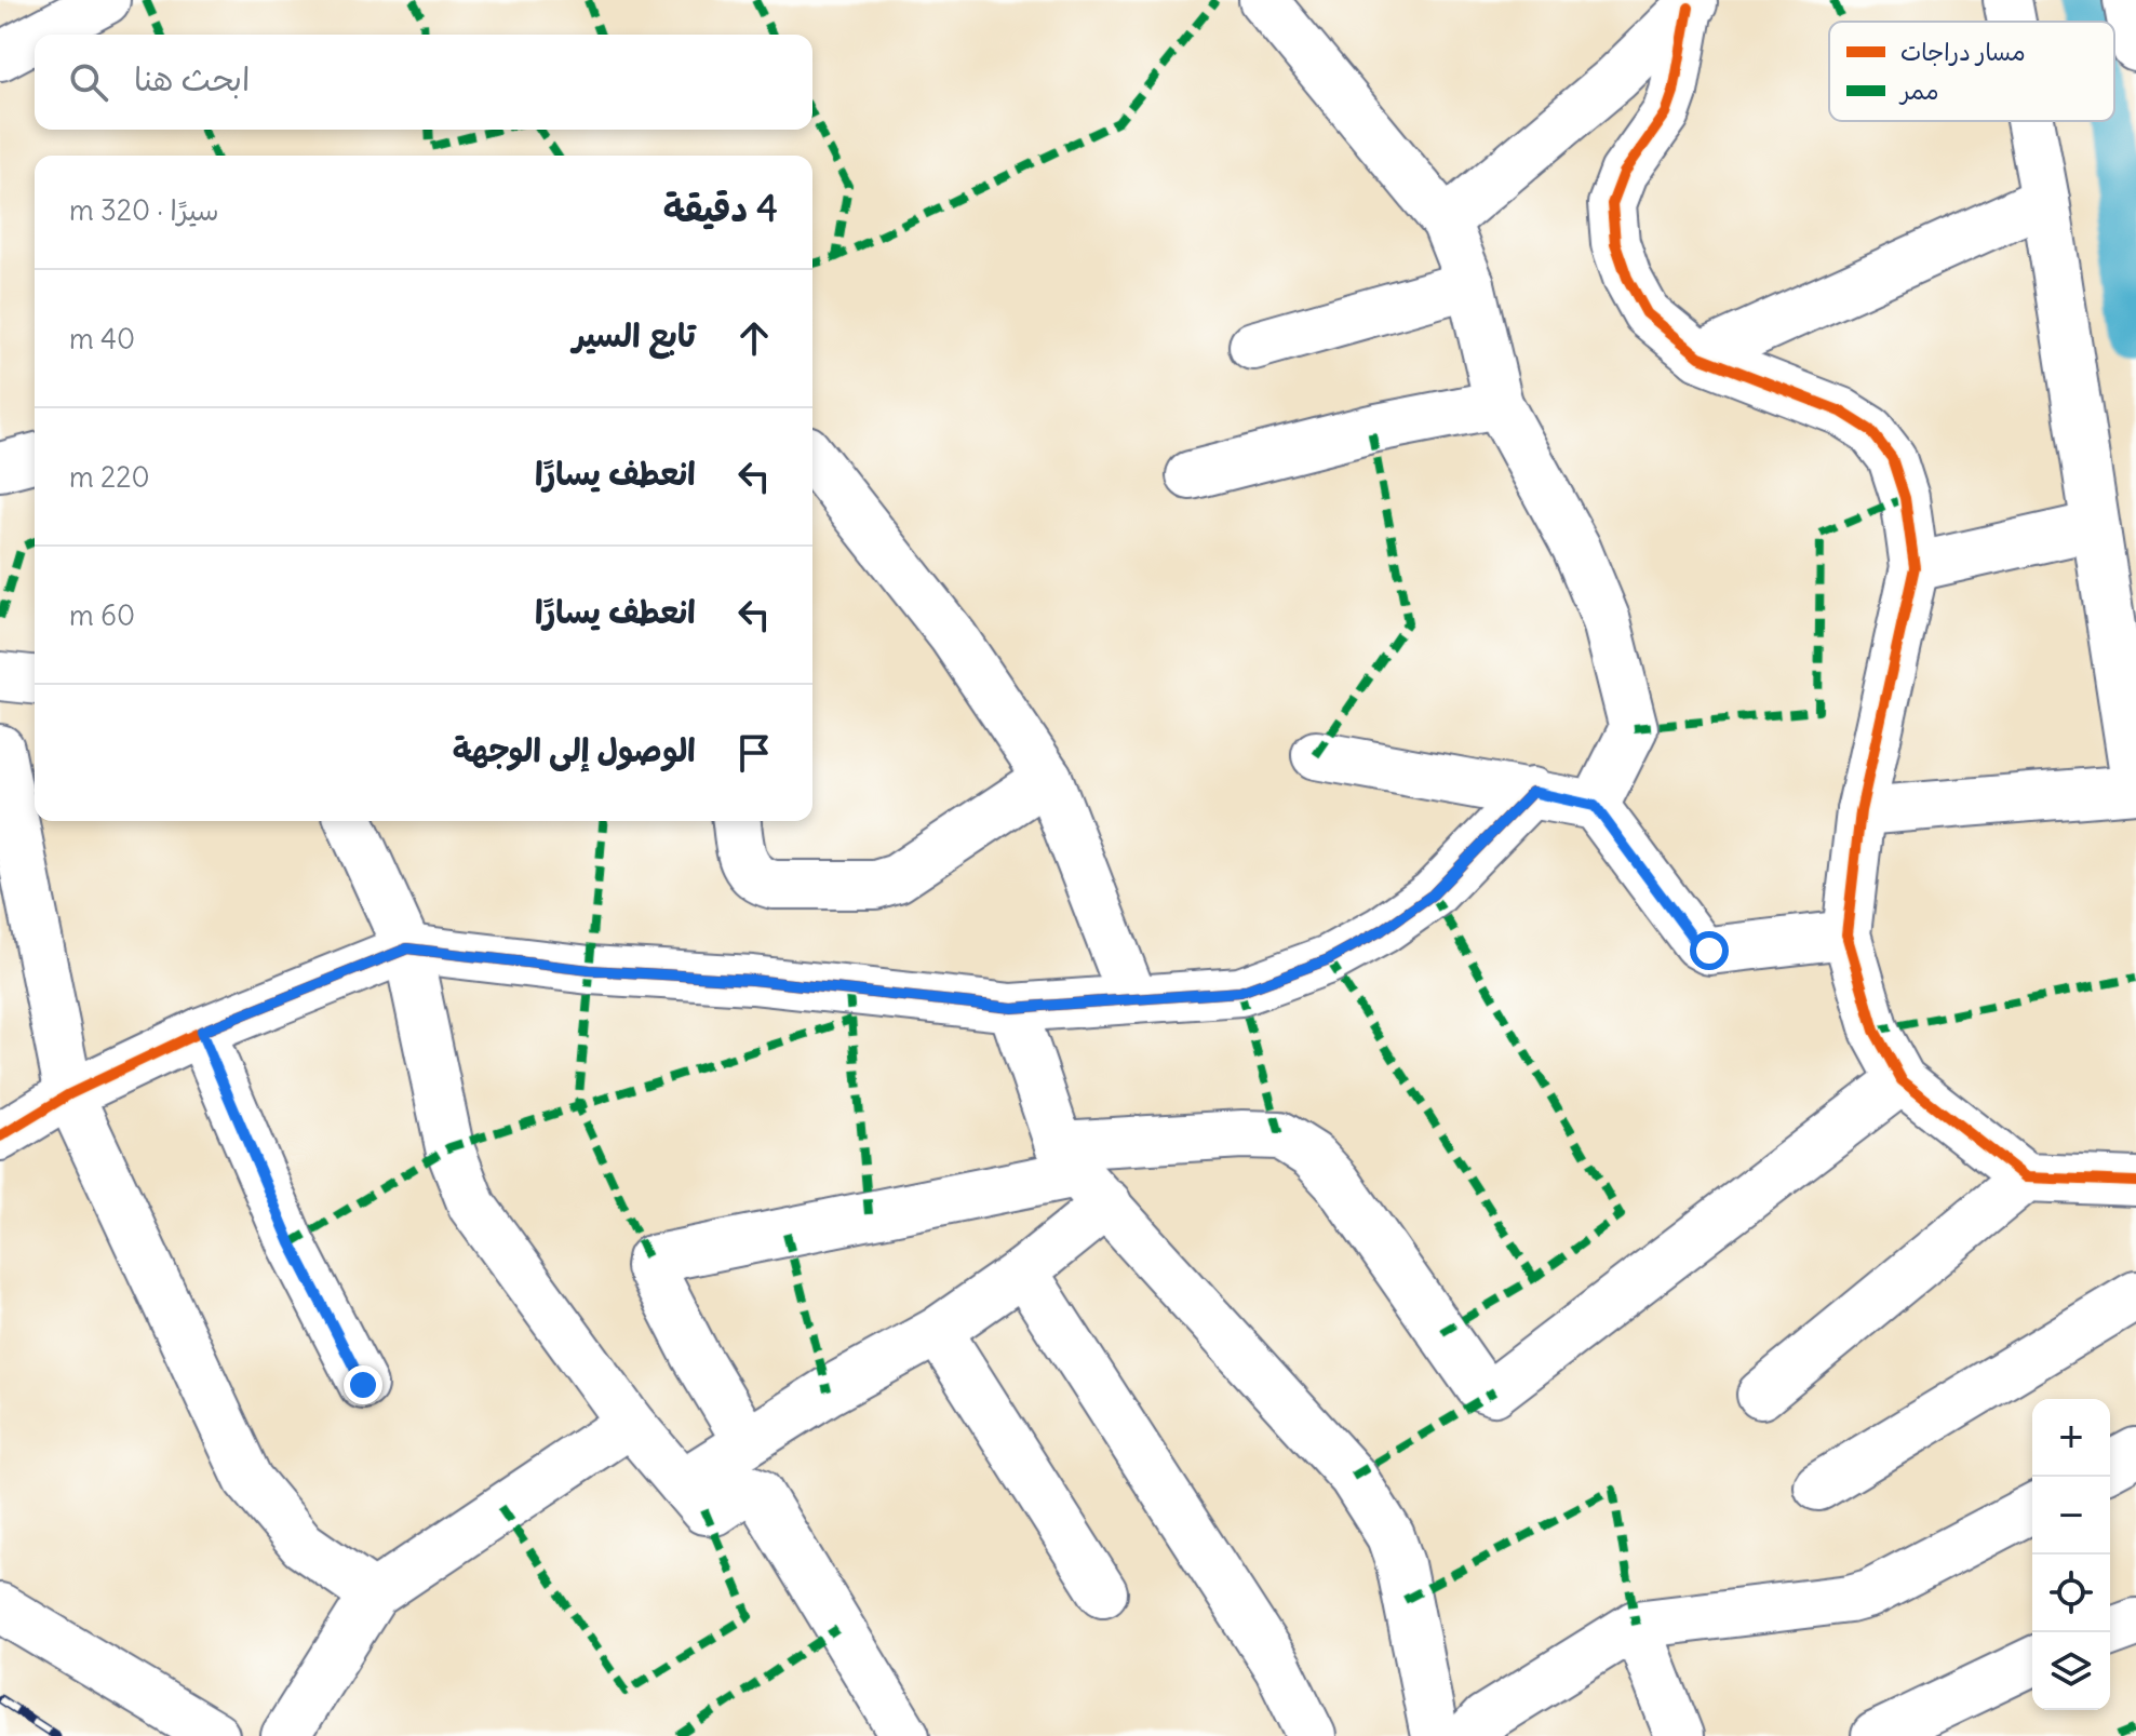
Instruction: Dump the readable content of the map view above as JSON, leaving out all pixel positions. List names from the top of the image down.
{
  "legend": ["مسار دراجات", "ممر"],
  "page": {
    "search": "ابحث هنا",
    "heading": ["4 دقيقة", "سيرًا · 320 m"],
    "list": [
      ["تابع السير", "40 m"],
      ["انعطف يسارًا", "220 m"],
      ["انعطف يسارًا", "60 m"],
      "الوصول إلى الوجهة"
    ],
    "map_buttons": ["+", "−"]
  }
}
